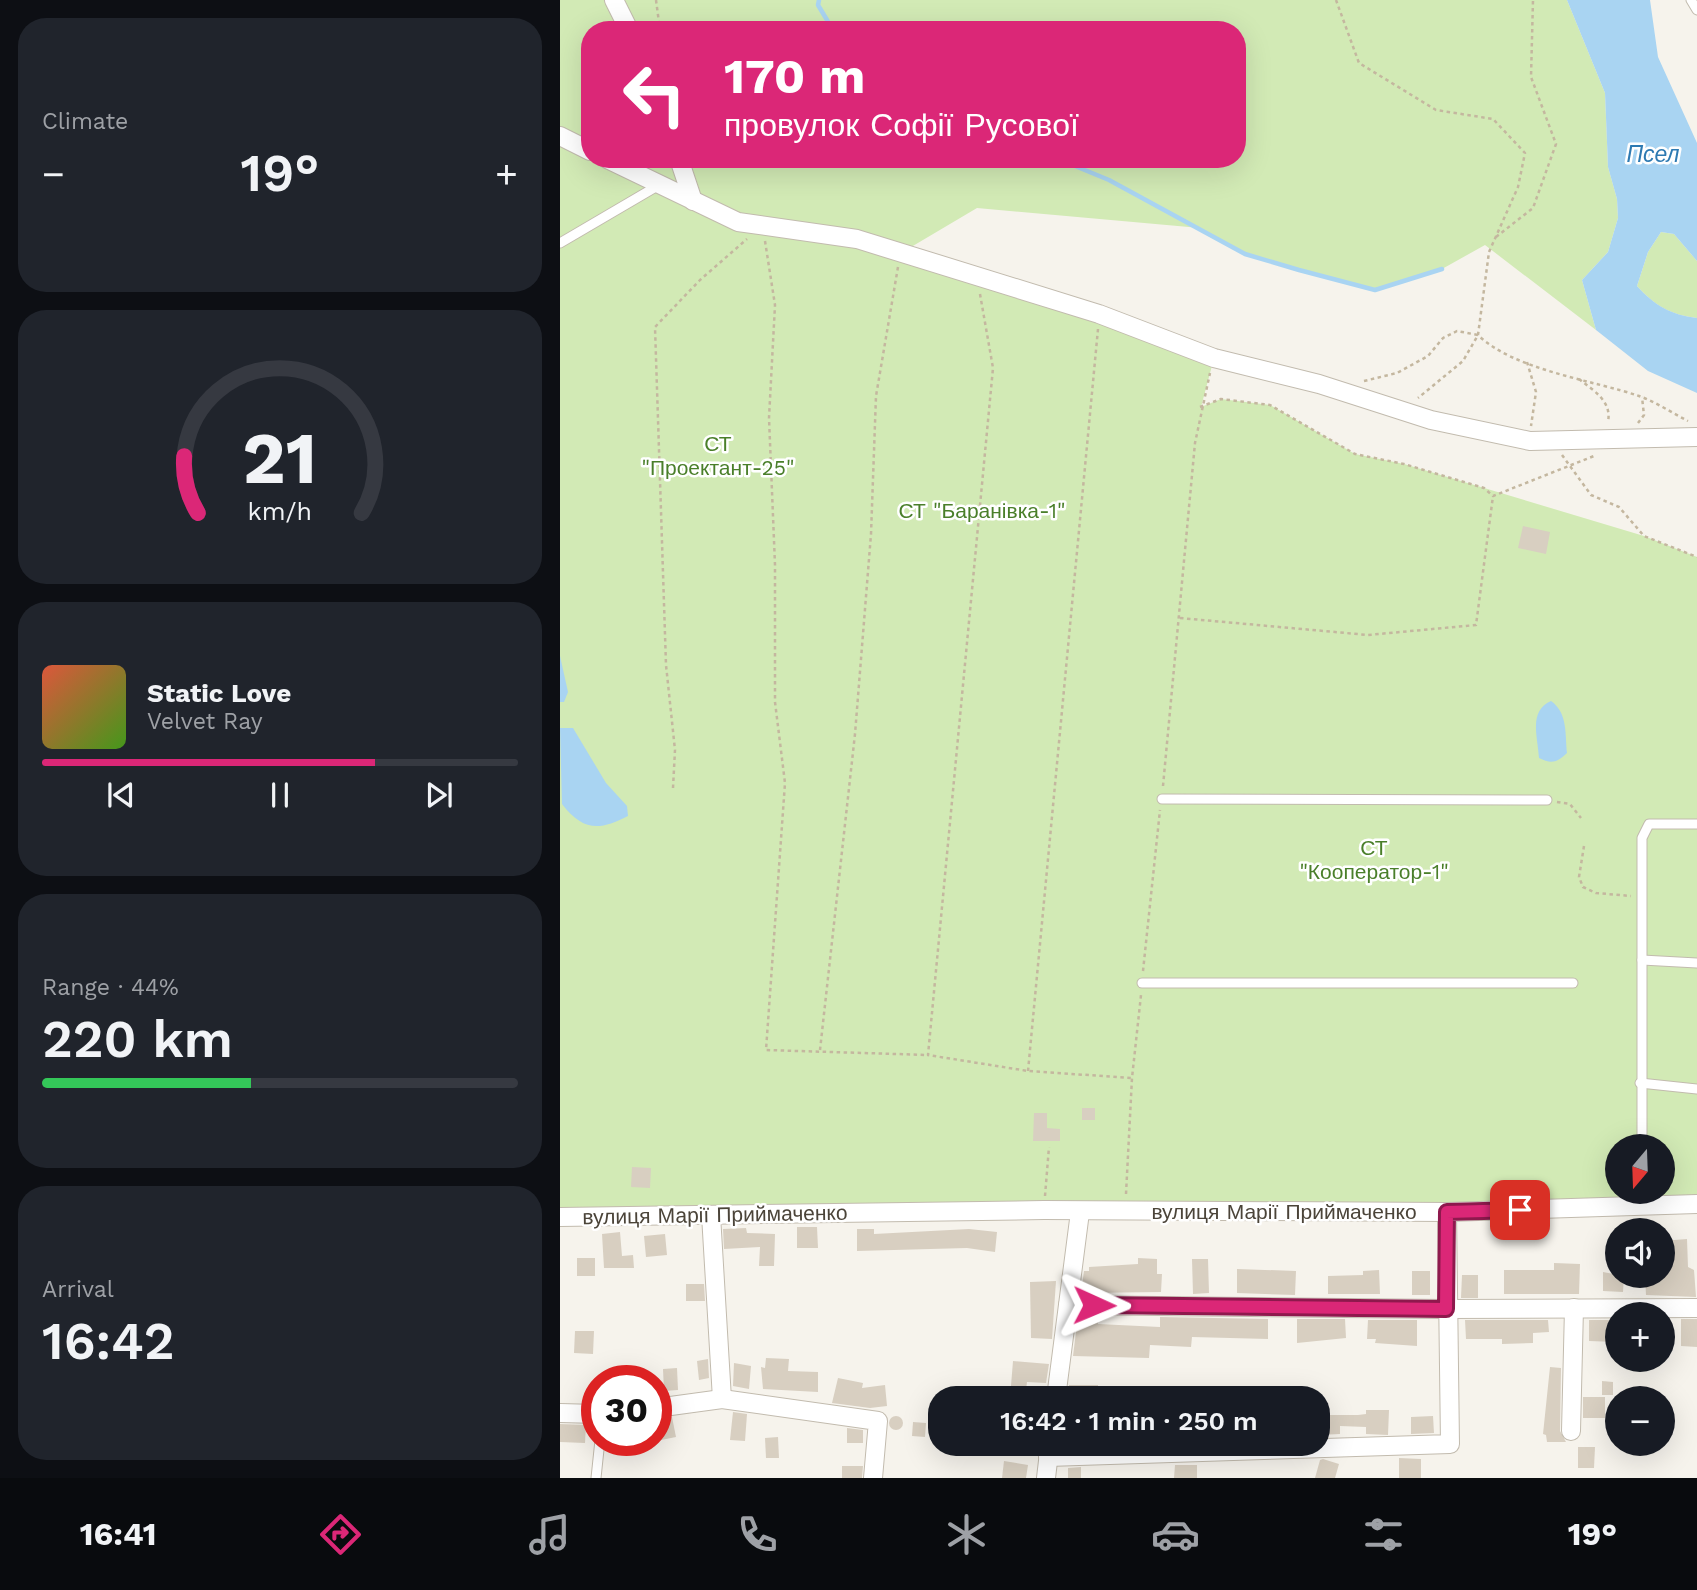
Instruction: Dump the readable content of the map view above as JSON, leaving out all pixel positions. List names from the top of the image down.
{
  "streets": {
    "street": ["вулиця Марії Приймаченко"]
  },
  "water": ["Псел"],
  "parks": ["СТ \"Проектант-25\"", "СТ \"Баранівка-1\"", "СТ \"Кооператор-1\""],
  "north": "bottom",
  "page": {
    "tile": [
      "Climate",
      ["Range · 44%", "220 km"],
      ["Arrival", "16:42"]
    ],
    "turn": ["170 m", "провулок Софії Русової"],
    "heat": ["−", "19°", "+"],
    "song": ["Static Love", "Velvet Ray"],
    "map_buttons": ["+", "−"],
    "limit": "30",
    "trip": "16:42 · 1 min · 250 m",
    "tabs": ["16:41", "19°"],
    "gauge": ["21", "km/h"]
  }
}
